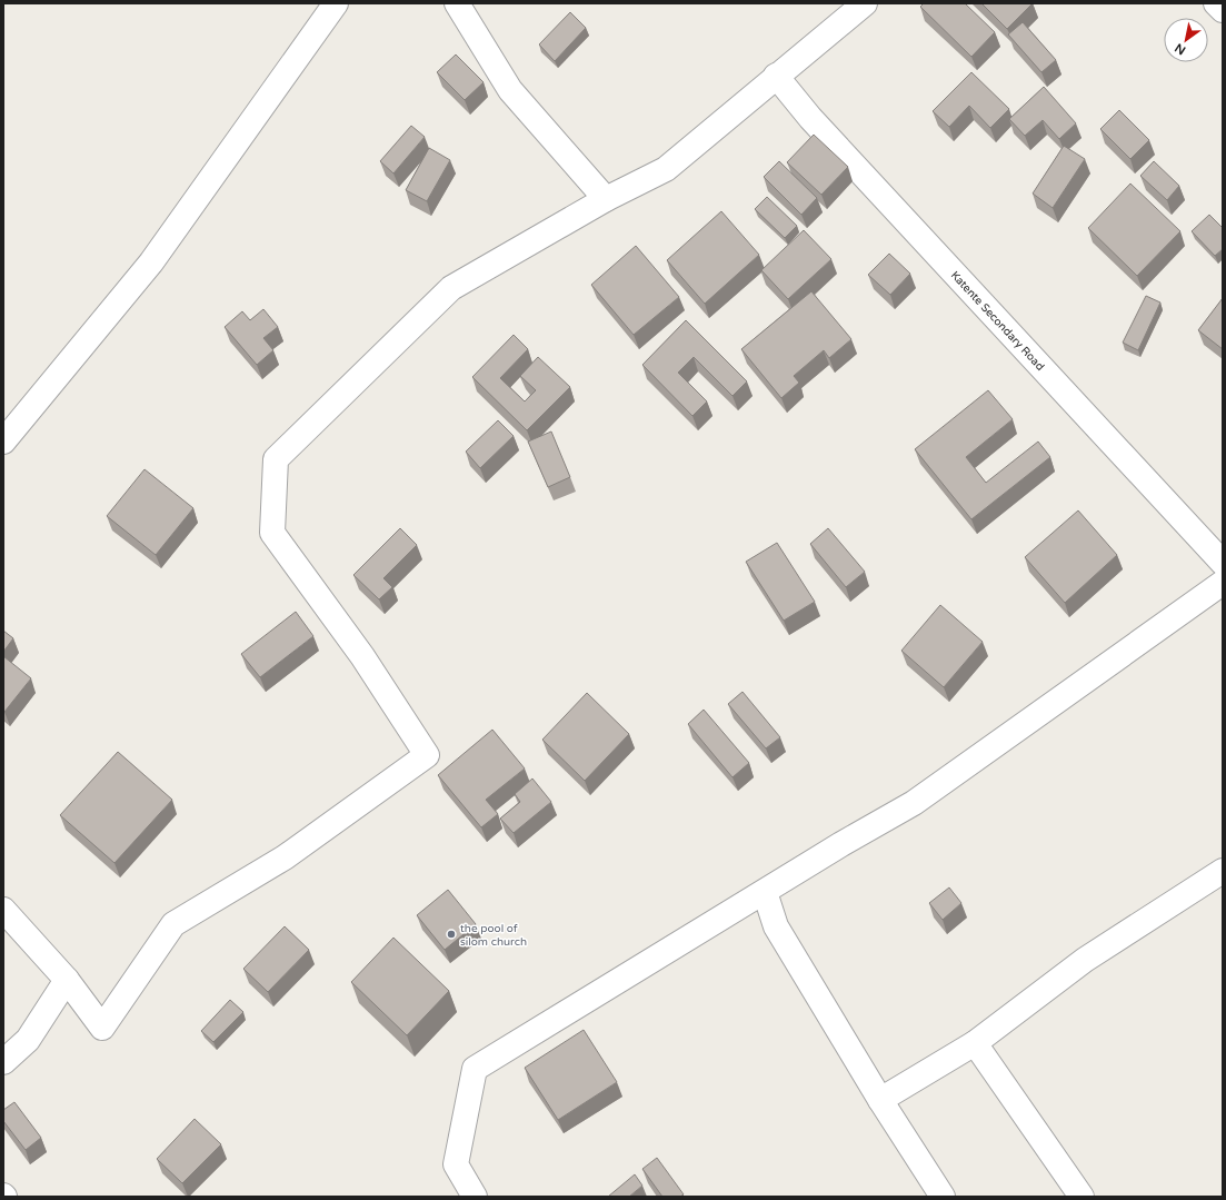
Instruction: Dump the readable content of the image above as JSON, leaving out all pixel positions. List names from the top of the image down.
{
  "streets": {
    "street": ["Katente Secondary Road"]
  },
  "places": ["the pool of silom church"],
  "north": "bottom left"
}
